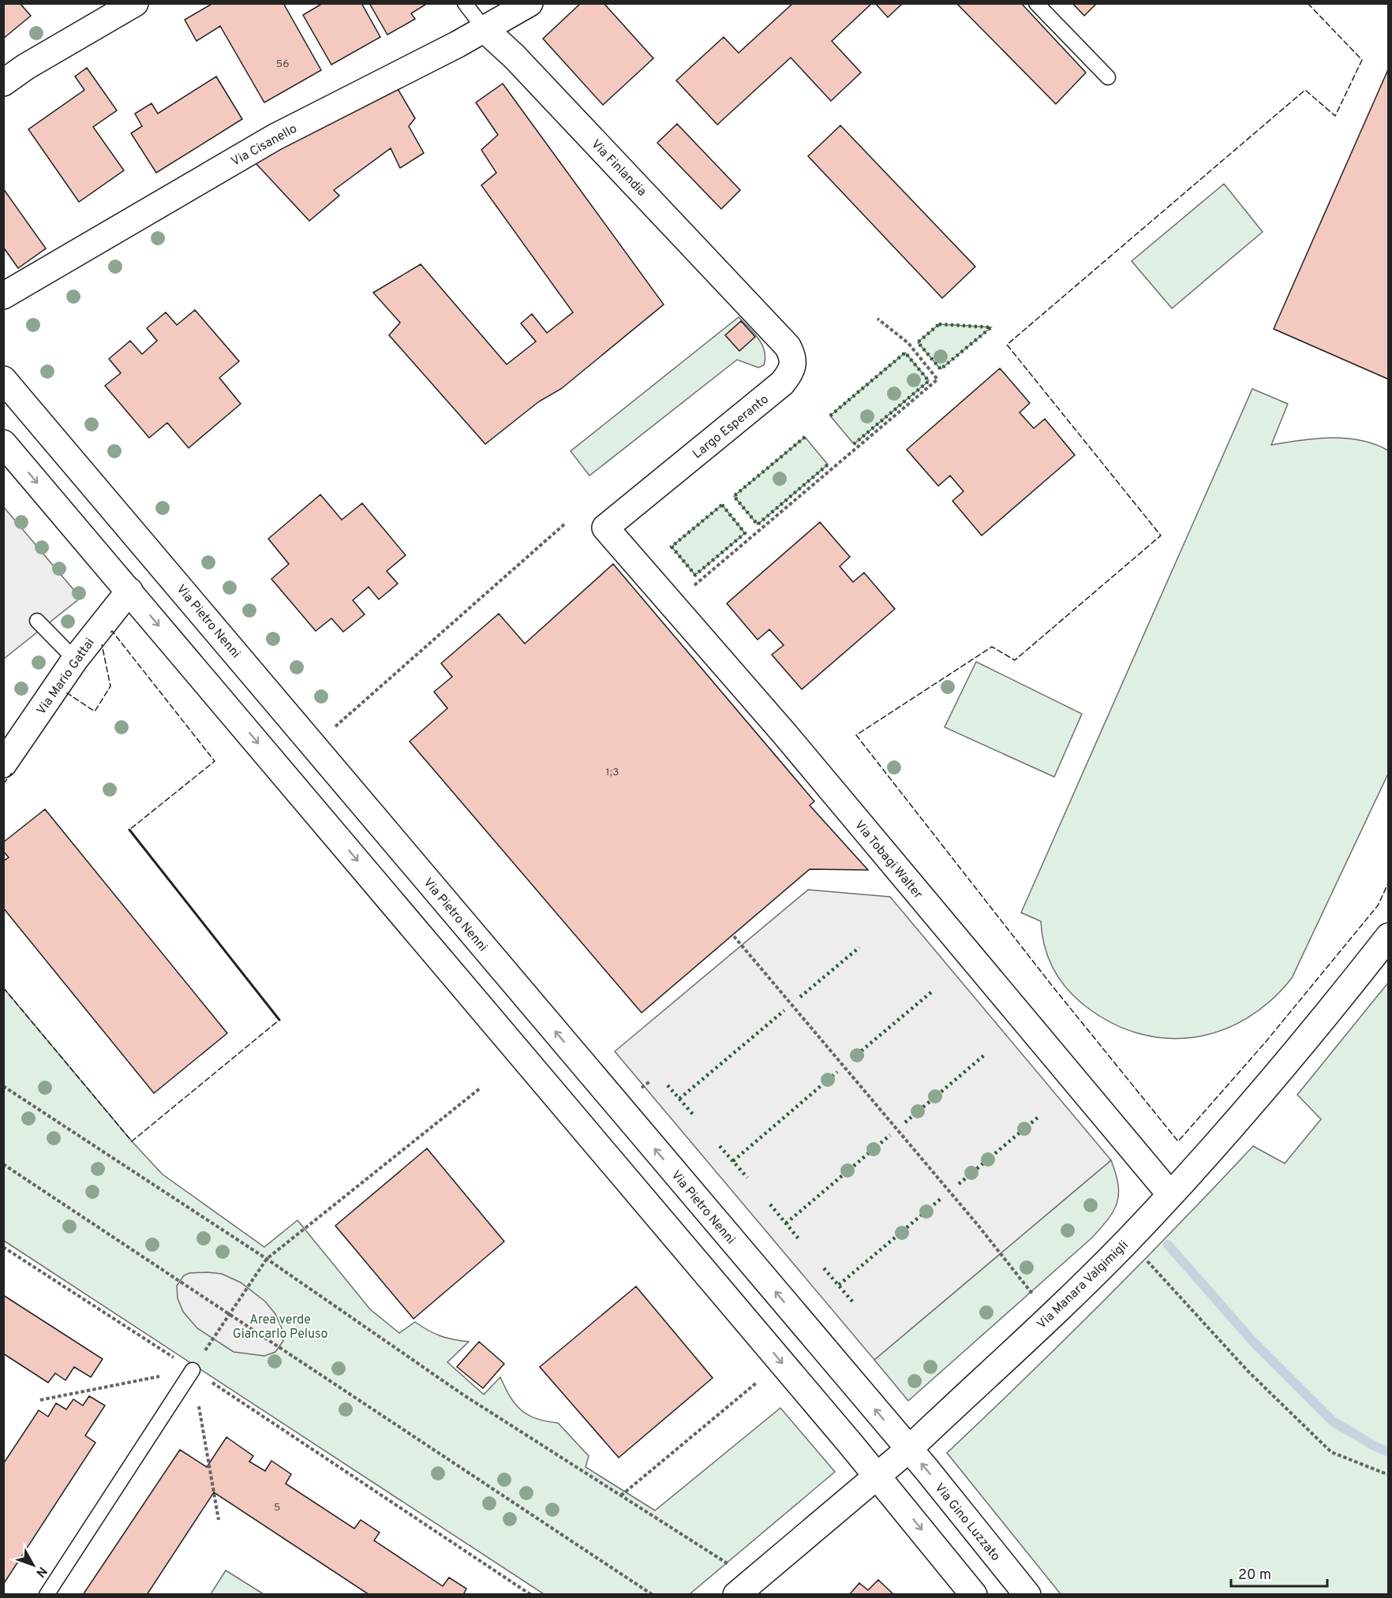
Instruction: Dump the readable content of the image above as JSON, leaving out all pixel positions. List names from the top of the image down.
{
  "streets": {
    "street": [
      "Via Cisanello",
      "Via Finlandia",
      "Largo Esperanto",
      "Via Pietro Nenni",
      "Via Mario Gattai",
      "Via Tobagi Walter",
      "Via Manara Valgimigli",
      "Via Gino Luzzato"
    ]
  },
  "crossings": [
    ["Via Cisanello", "Via Finlandia"],
    ["Via Finlandia", "Largo Esperanto"],
    ["Largo Esperanto", "Via Tobagi Walter"],
    ["Via Pietro Nenni", "Via Manara Valgimigli"],
    ["Via Pietro Nenni", "Via Gino Luzzato"],
    ["Via Tobagi Walter", "Via Manara Valgimigli"],
    ["Via Manara Valgimigli", "Via Gino Luzzato"]
  ],
  "parks": ["Area verde Giancarlo Peluso"],
  "house_numbers": ["56", "1;3", "5"],
  "scale_bar": "20 m",
  "north": "bottom right"
}
